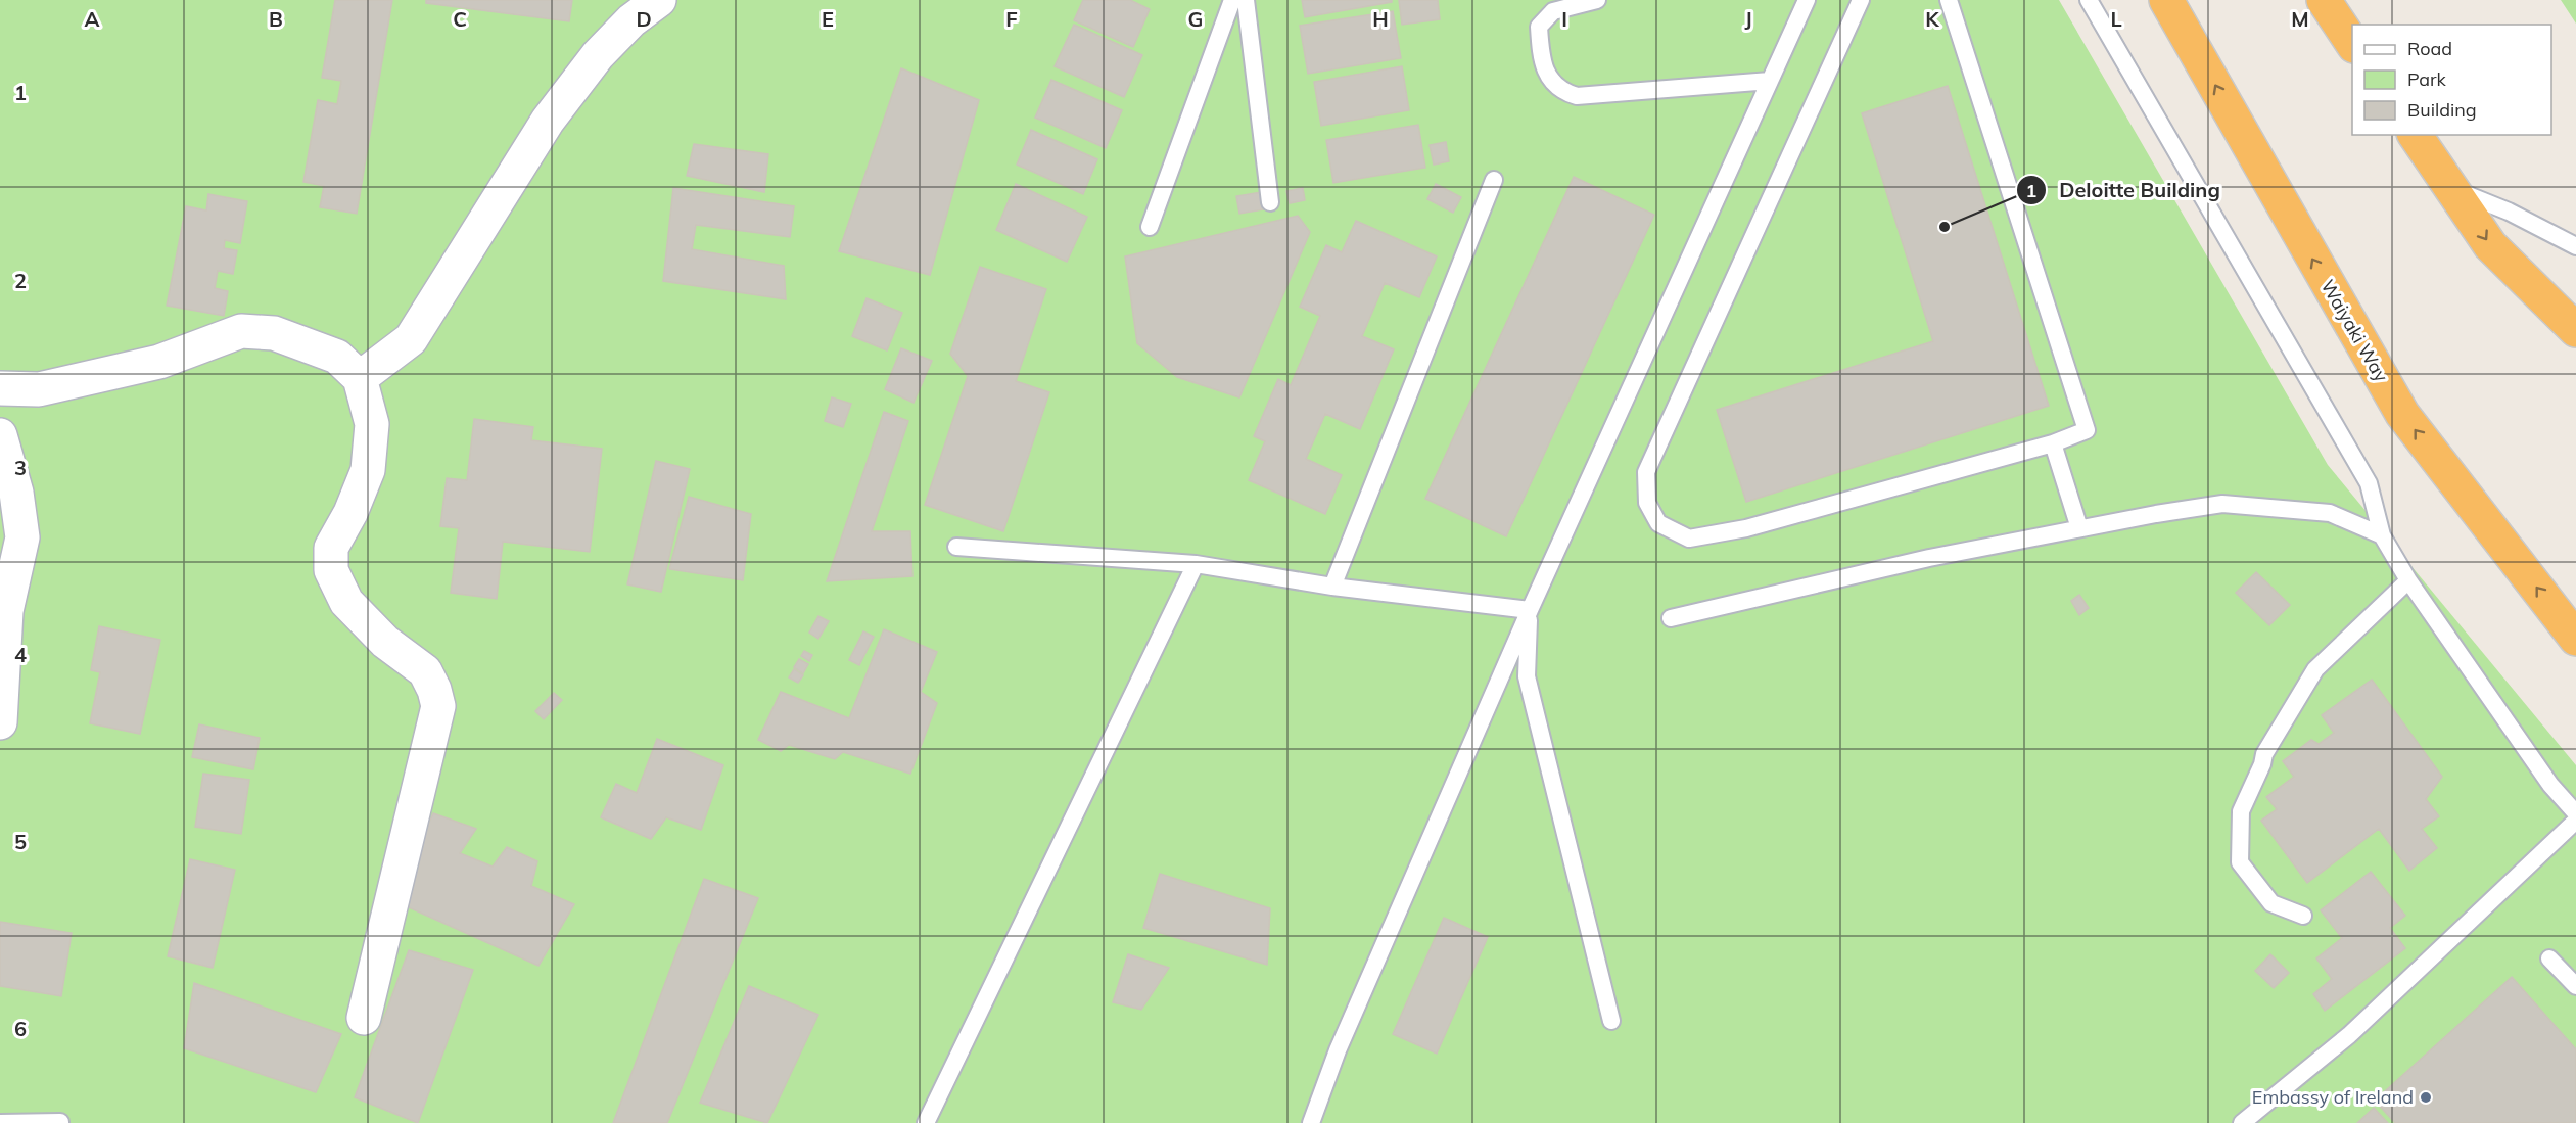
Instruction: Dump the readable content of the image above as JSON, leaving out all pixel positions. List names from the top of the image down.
{
  "streets": {
    "highway": ["Waiyaki Way"]
  },
  "places": ["Deloitte Building", "Embassy of Ireland"],
  "legend": ["Road", "Park", "Building"],
  "grid": {
    "columns": [
      "A",
      "B",
      "C",
      "D",
      "E",
      "F",
      "G",
      "H",
      "I",
      "J",
      "K",
      "L",
      "M"
    ],
    "rows": [
      "1",
      "2",
      "3",
      "4",
      "5",
      "6"
    ]
  }
}
